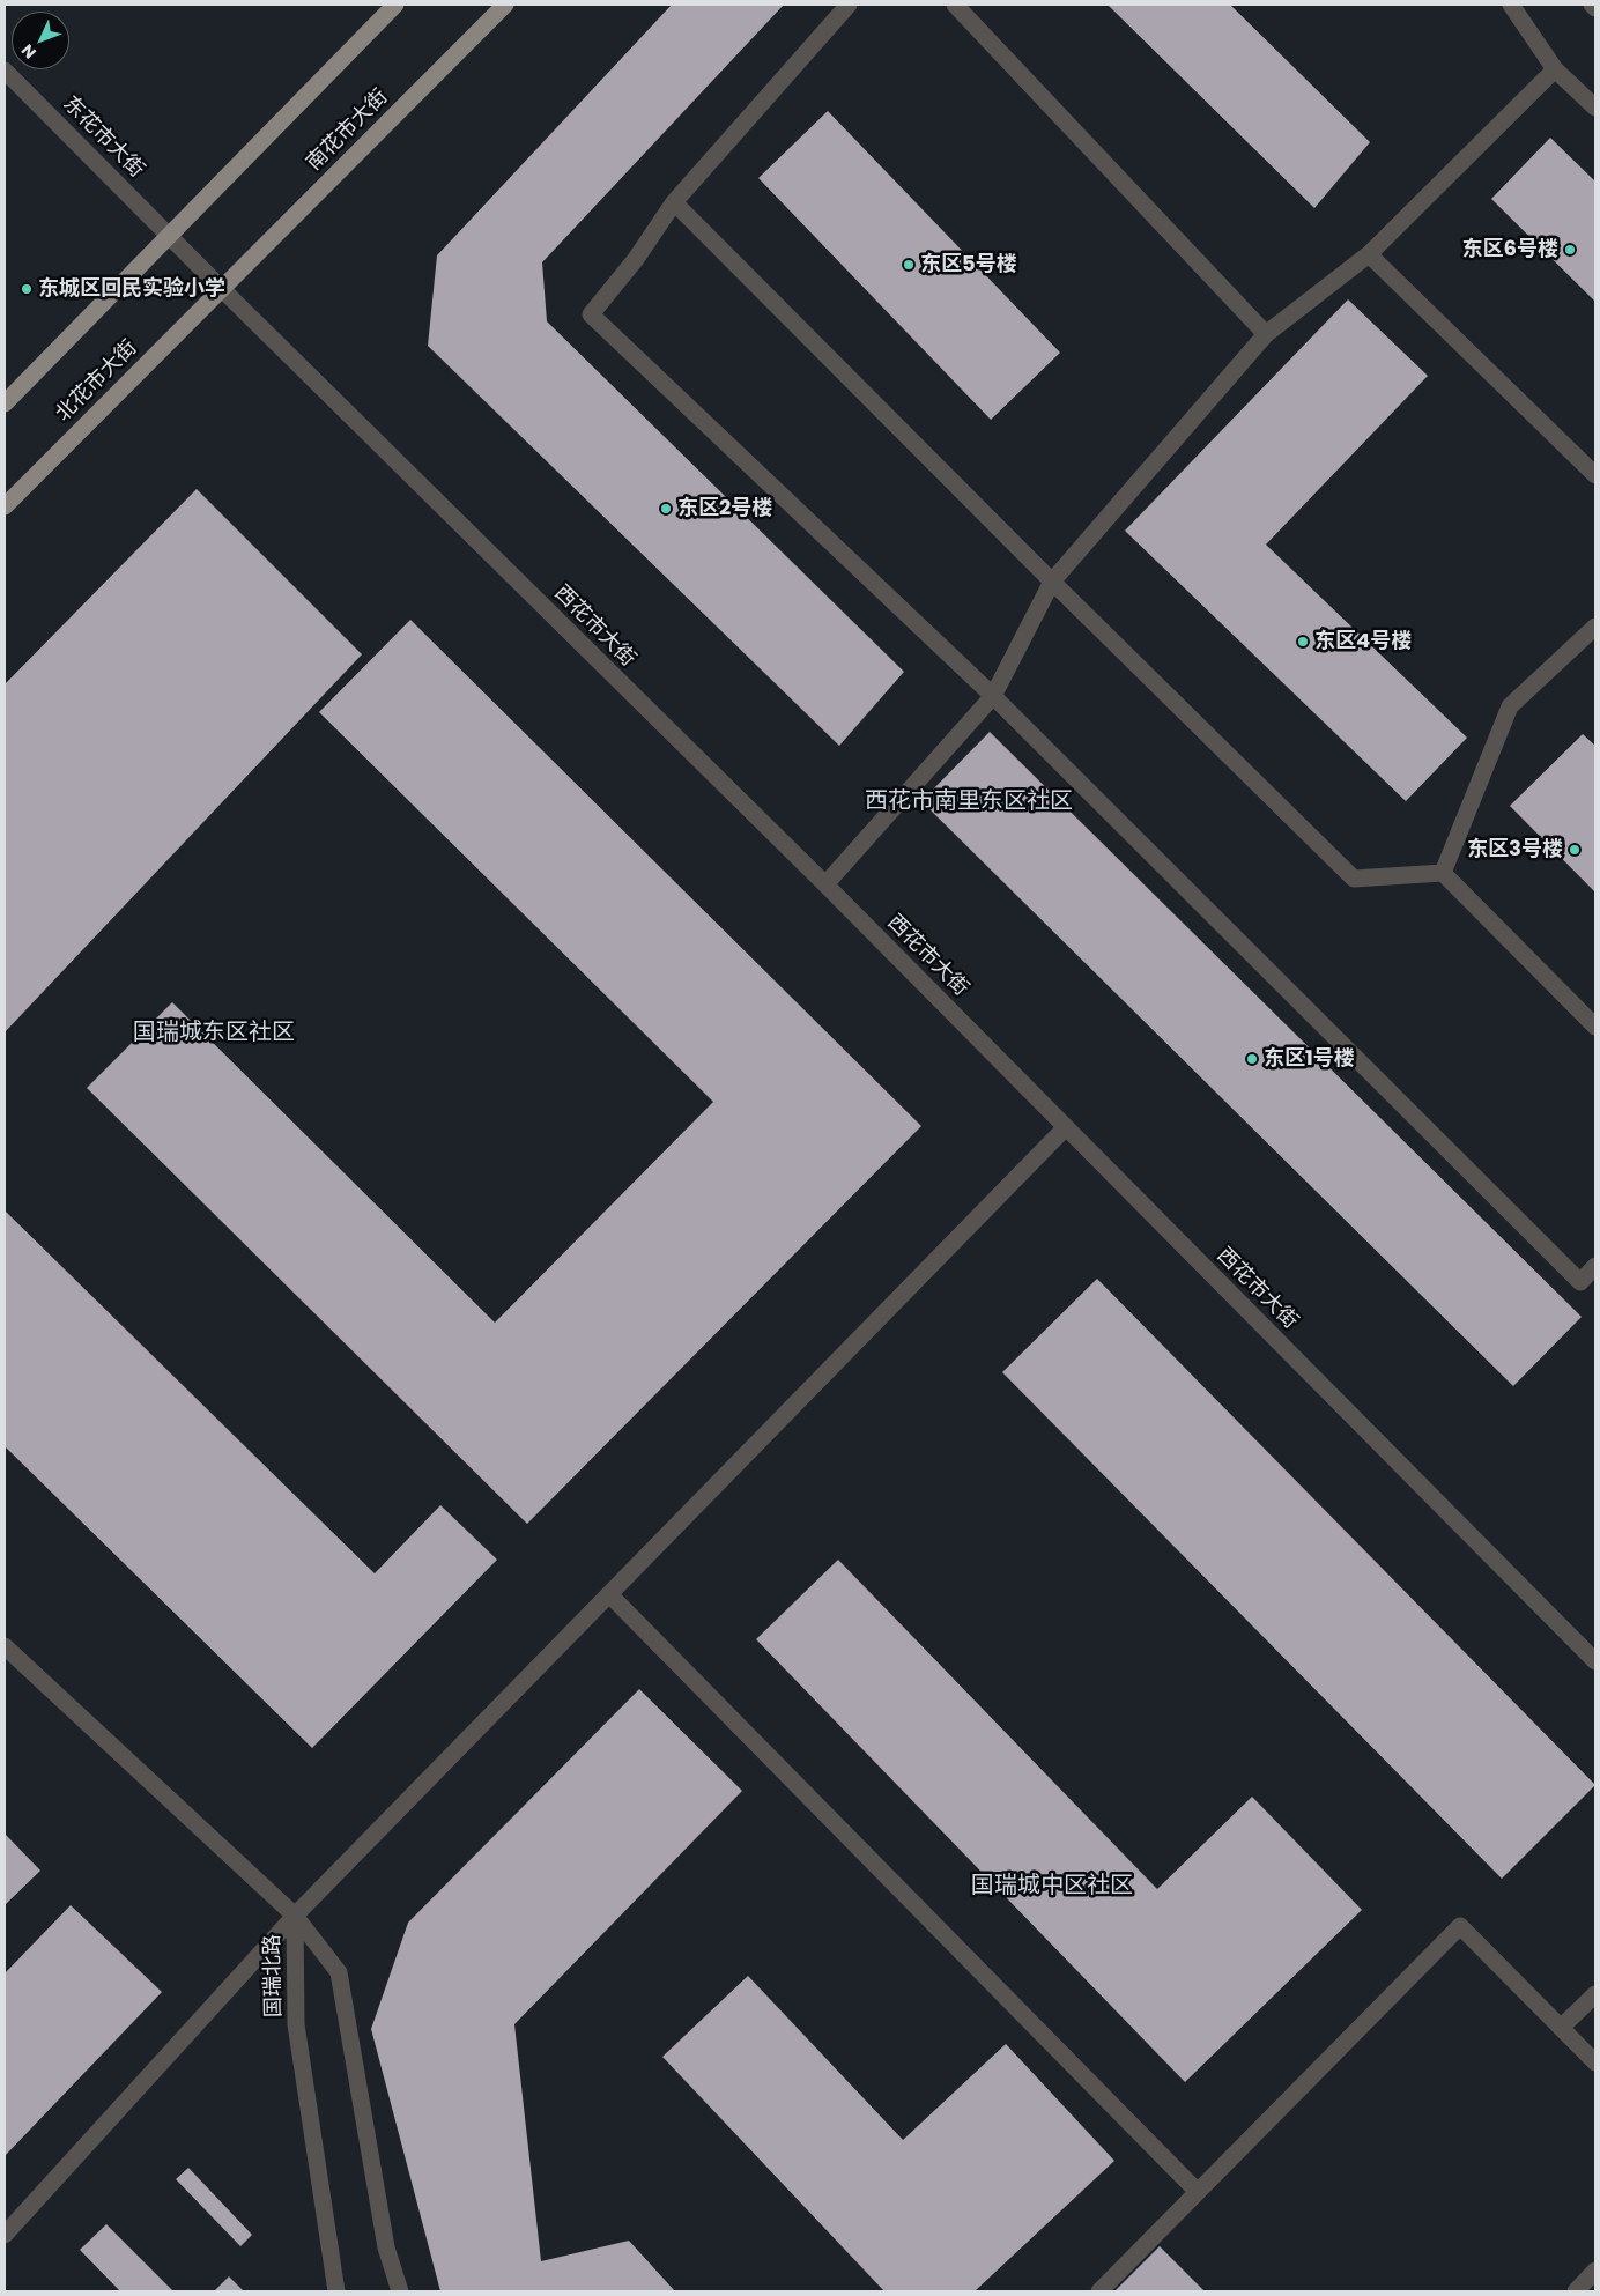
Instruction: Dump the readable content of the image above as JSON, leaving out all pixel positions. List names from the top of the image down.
{
  "streets": {
    "main road": ["南花市大街", "北花市大街"],
    "street": ["东花市大街", "西花市大街", "国瑞北路"]
  },
  "crossings": [
    ["南花市大街", "东花市大街"],
    ["南花市大街", "北花市大街"],
    ["南花市大街", "西花市大街"],
    ["东花市大街", "北花市大街"],
    ["东花市大街", "西花市大街"],
    ["北花市大街", "西花市大街"]
  ],
  "districts": ["西花市南里东区社区", "国瑞城东区社区", "国瑞城中区社区"],
  "places": [
    "东区6号楼",
    "东区5号楼",
    "东城区回民实验小学",
    "东区2号楼",
    "东区4号楼",
    "东区3号楼",
    "东区1号楼"
  ],
  "north": "bottom left"
}
